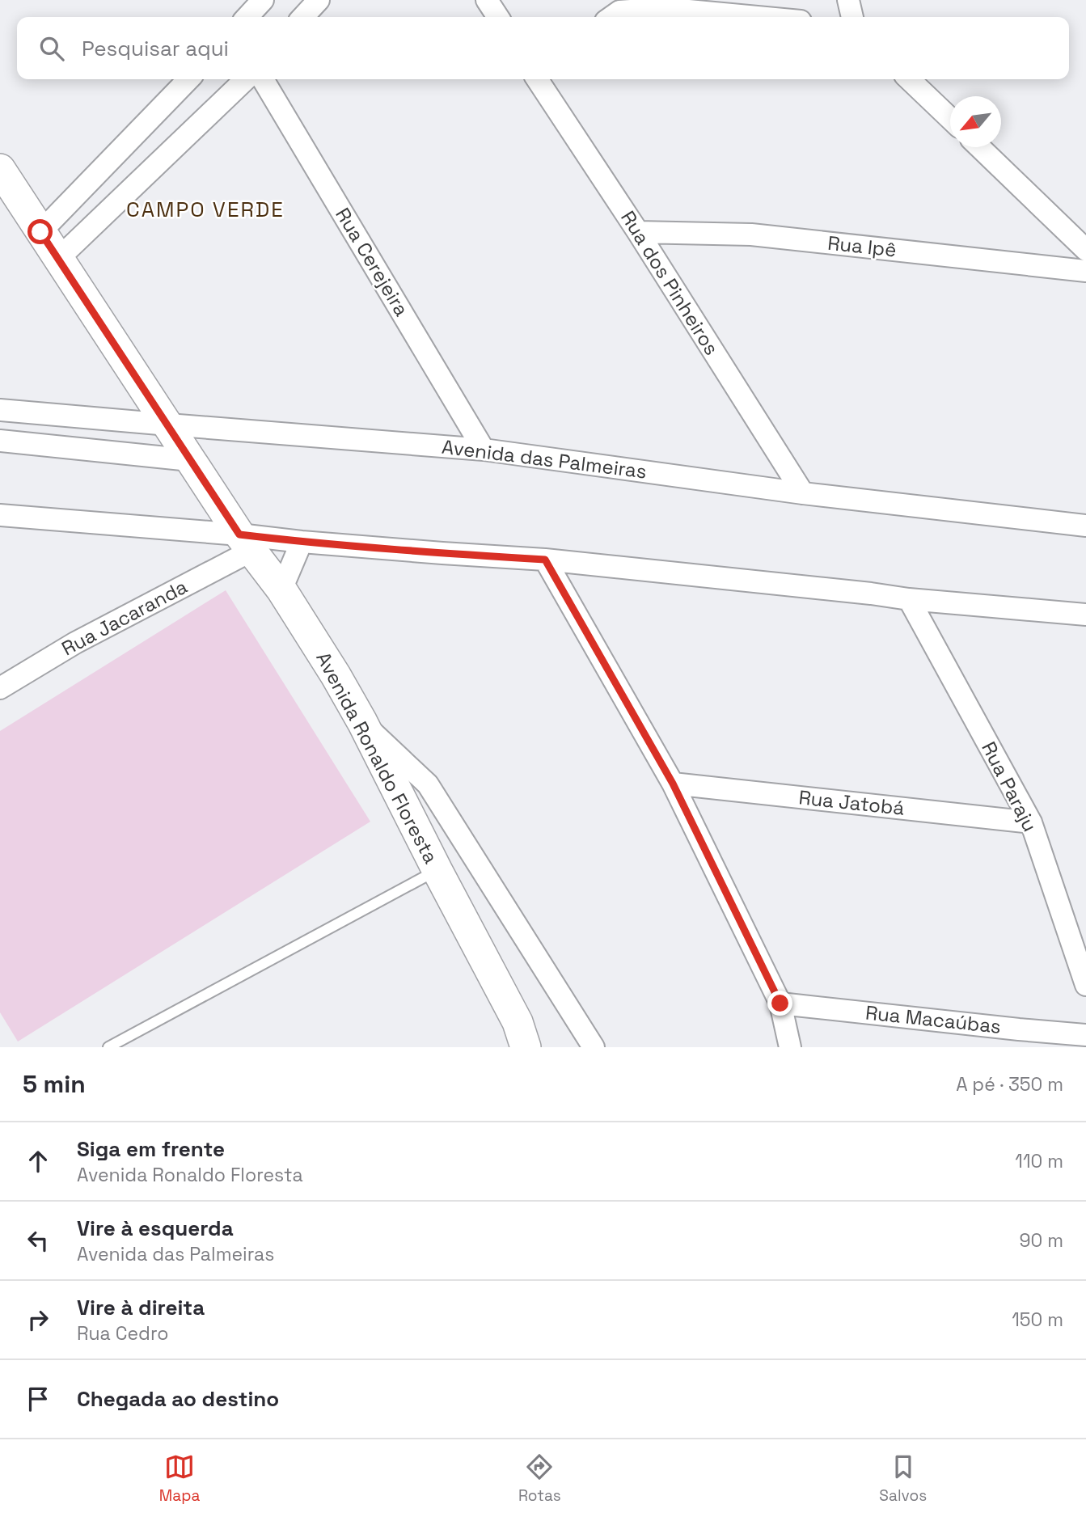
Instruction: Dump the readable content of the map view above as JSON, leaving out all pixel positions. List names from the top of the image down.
{
  "streets": {
    "main road": ["Avenida Ronaldo Floresta"],
    "street": [
      "Rua Ipê",
      "Rua Cerejeira",
      "Rua dos Pinheiros",
      "Avenida das Palmeiras",
      "Rua Jacaranda",
      "Rua Paraju",
      "Rua Jatobá",
      "Rua Macaúbas"
    ]
  },
  "crossings": [
    ["Rua Ipê", "Rua dos Pinheiros"],
    ["Rua Cerejeira", "Avenida das Palmeiras"],
    ["Rua dos Pinheiros", "Avenida das Palmeiras"],
    ["Avenida das Palmeiras", "Avenida Ronaldo Floresta"],
    ["Rua Jacaranda", "Avenida Ronaldo Floresta"],
    ["Rua Paraju", "Rua Jatobá"]
  ],
  "districts": ["CAMPO VERDE"],
  "north": "bottom left",
  "page": {
    "search": "Pesquisar aqui",
    "heading": ["5 min", "A pé · 350 m"],
    "list": [
      ["Siga em frente", "Avenida Ronaldo Floresta", "110 m"],
      ["Vire à esquerda", "Avenida das Palmeiras", "90 m"],
      ["Vire à direita", "Rua Cedro", "150 m"],
      "Chegada ao destino"
    ],
    "nav": ["Mapa", "Rotas", "Salvos"]
  }
}
